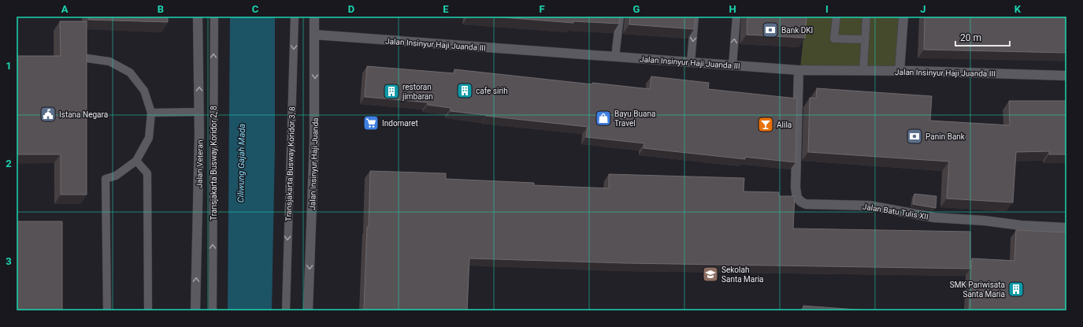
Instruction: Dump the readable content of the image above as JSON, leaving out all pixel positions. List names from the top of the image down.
{
  "streets": {
    "street": [
      "Jalan Insinyur Haji Juanda III",
      "Jalan Veteran",
      "Jalan Insinyur Haji Juanda",
      "Jalan Batu Tulis XII"
    ],
    "lane": ["Transjakarta Busway Koridor 2, 8", "Transjakarta Busway Koridor 3, 8"]
  },
  "crossings": [
    ["Jalan Insinyur Haji Juanda III", "Jalan Insinyur Haji Juanda"],
    ["Jalan Insinyur Haji Juanda III", "Jalan Batu Tulis XII"]
  ],
  "one_way": ["Jalan Veteran", "Transjakarta Busway Koridor 3, 8", "Jalan Insinyur Haji Juanda"],
  "water": ["Ciliwung Gajah Mada"],
  "places": {
    "bank": ["Bank DKI", "Panin Bank"],
    "building": ["cafe sirih", "restoran jimbaran", "SMK Pariwisata Santa Maria"],
    "public building": ["Istana Negara"],
    "shop": ["Bayu Buana Travel"],
    "supermarket": ["Indomaret"],
    "bar": ["Alila"],
    "school or university": ["Sekolah Santa Maria"]
  },
  "scale_bar": "20 m",
  "grid": {
    "columns": [
      "A",
      "B",
      "C",
      "D",
      "E",
      "F",
      "G",
      "H",
      "I",
      "J",
      "K"
    ],
    "rows": ["1", "2", "3"]
  }
}
